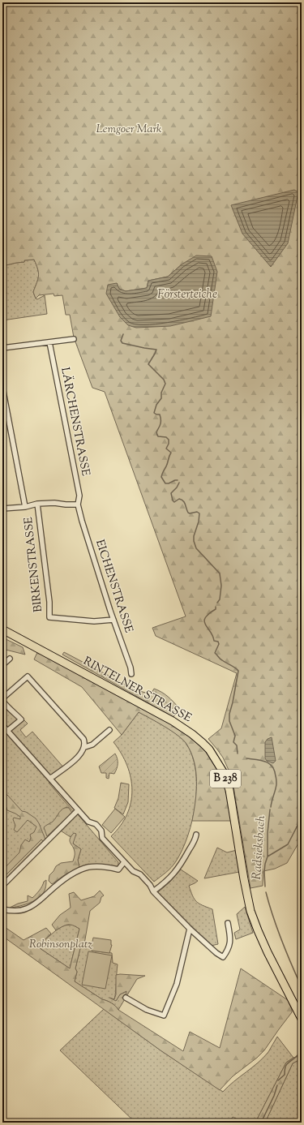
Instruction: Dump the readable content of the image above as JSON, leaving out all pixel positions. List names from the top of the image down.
{
  "streets": {
    "main road": ["RINTELNER STRASSE", "B 238"],
    "street": ["LÄRCHENSTRASSE", "BIRKENSTRASSE", "EICHENSTRASSE"]
  },
  "crossings": [
    ["LÄRCHENSTRASSE", "EICHENSTRASSE"],
    ["BIRKENSTRASSE", "EICHENSTRASSE"]
  ],
  "water": ["Försterteiche", "Radsieksbach"],
  "parks": ["Lemgoer Mark", "Robinsonplatz"]
}
